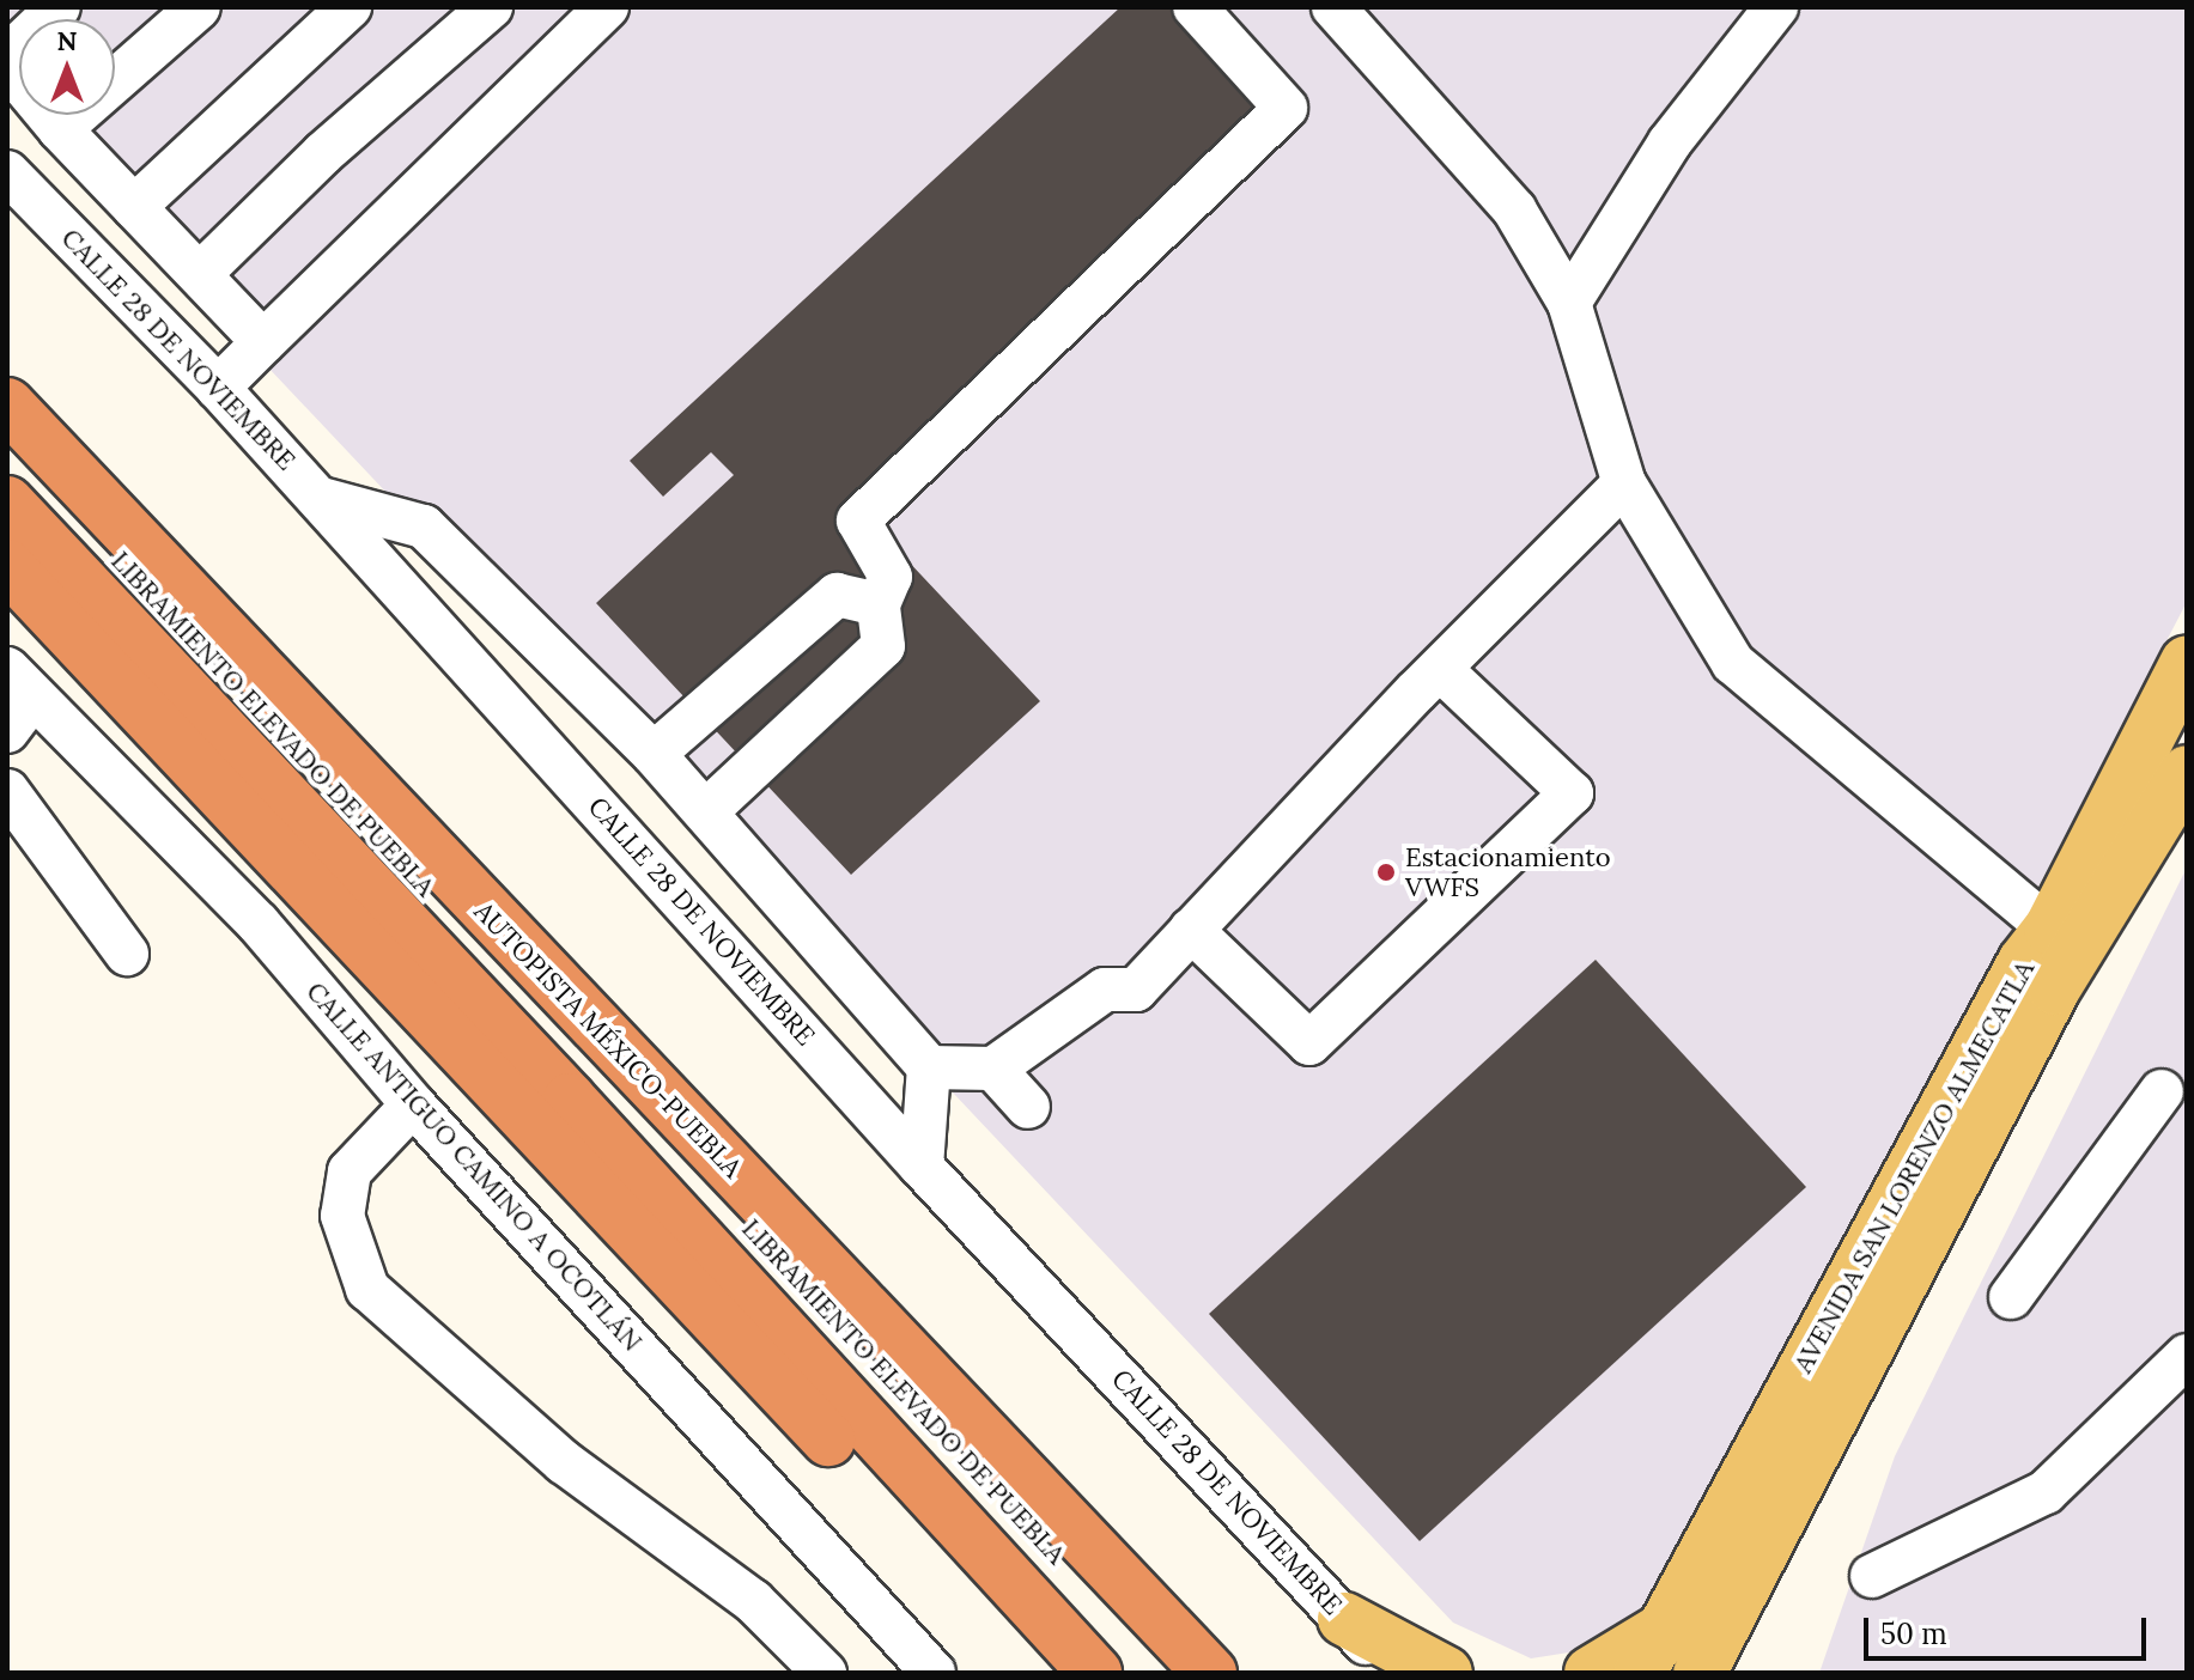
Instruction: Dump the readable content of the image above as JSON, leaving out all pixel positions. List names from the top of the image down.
{
  "streets": {
    "highway": ["LIBRAMIENTO ELEVADO DE PUEBLA", "AUTOPISTA MÉXICO-PUEBLA"],
    "main road": ["AVENIDA SAN LORENZO ALMECATLA"],
    "street": ["CALLE 28 DE NOVIEMBRE", "CALLE ANTIGUO CAMINO A OCOTLÁN"]
  },
  "places": ["Estacionamiento VWFS"],
  "scale_bar": "50 m",
  "north": "top"
}
